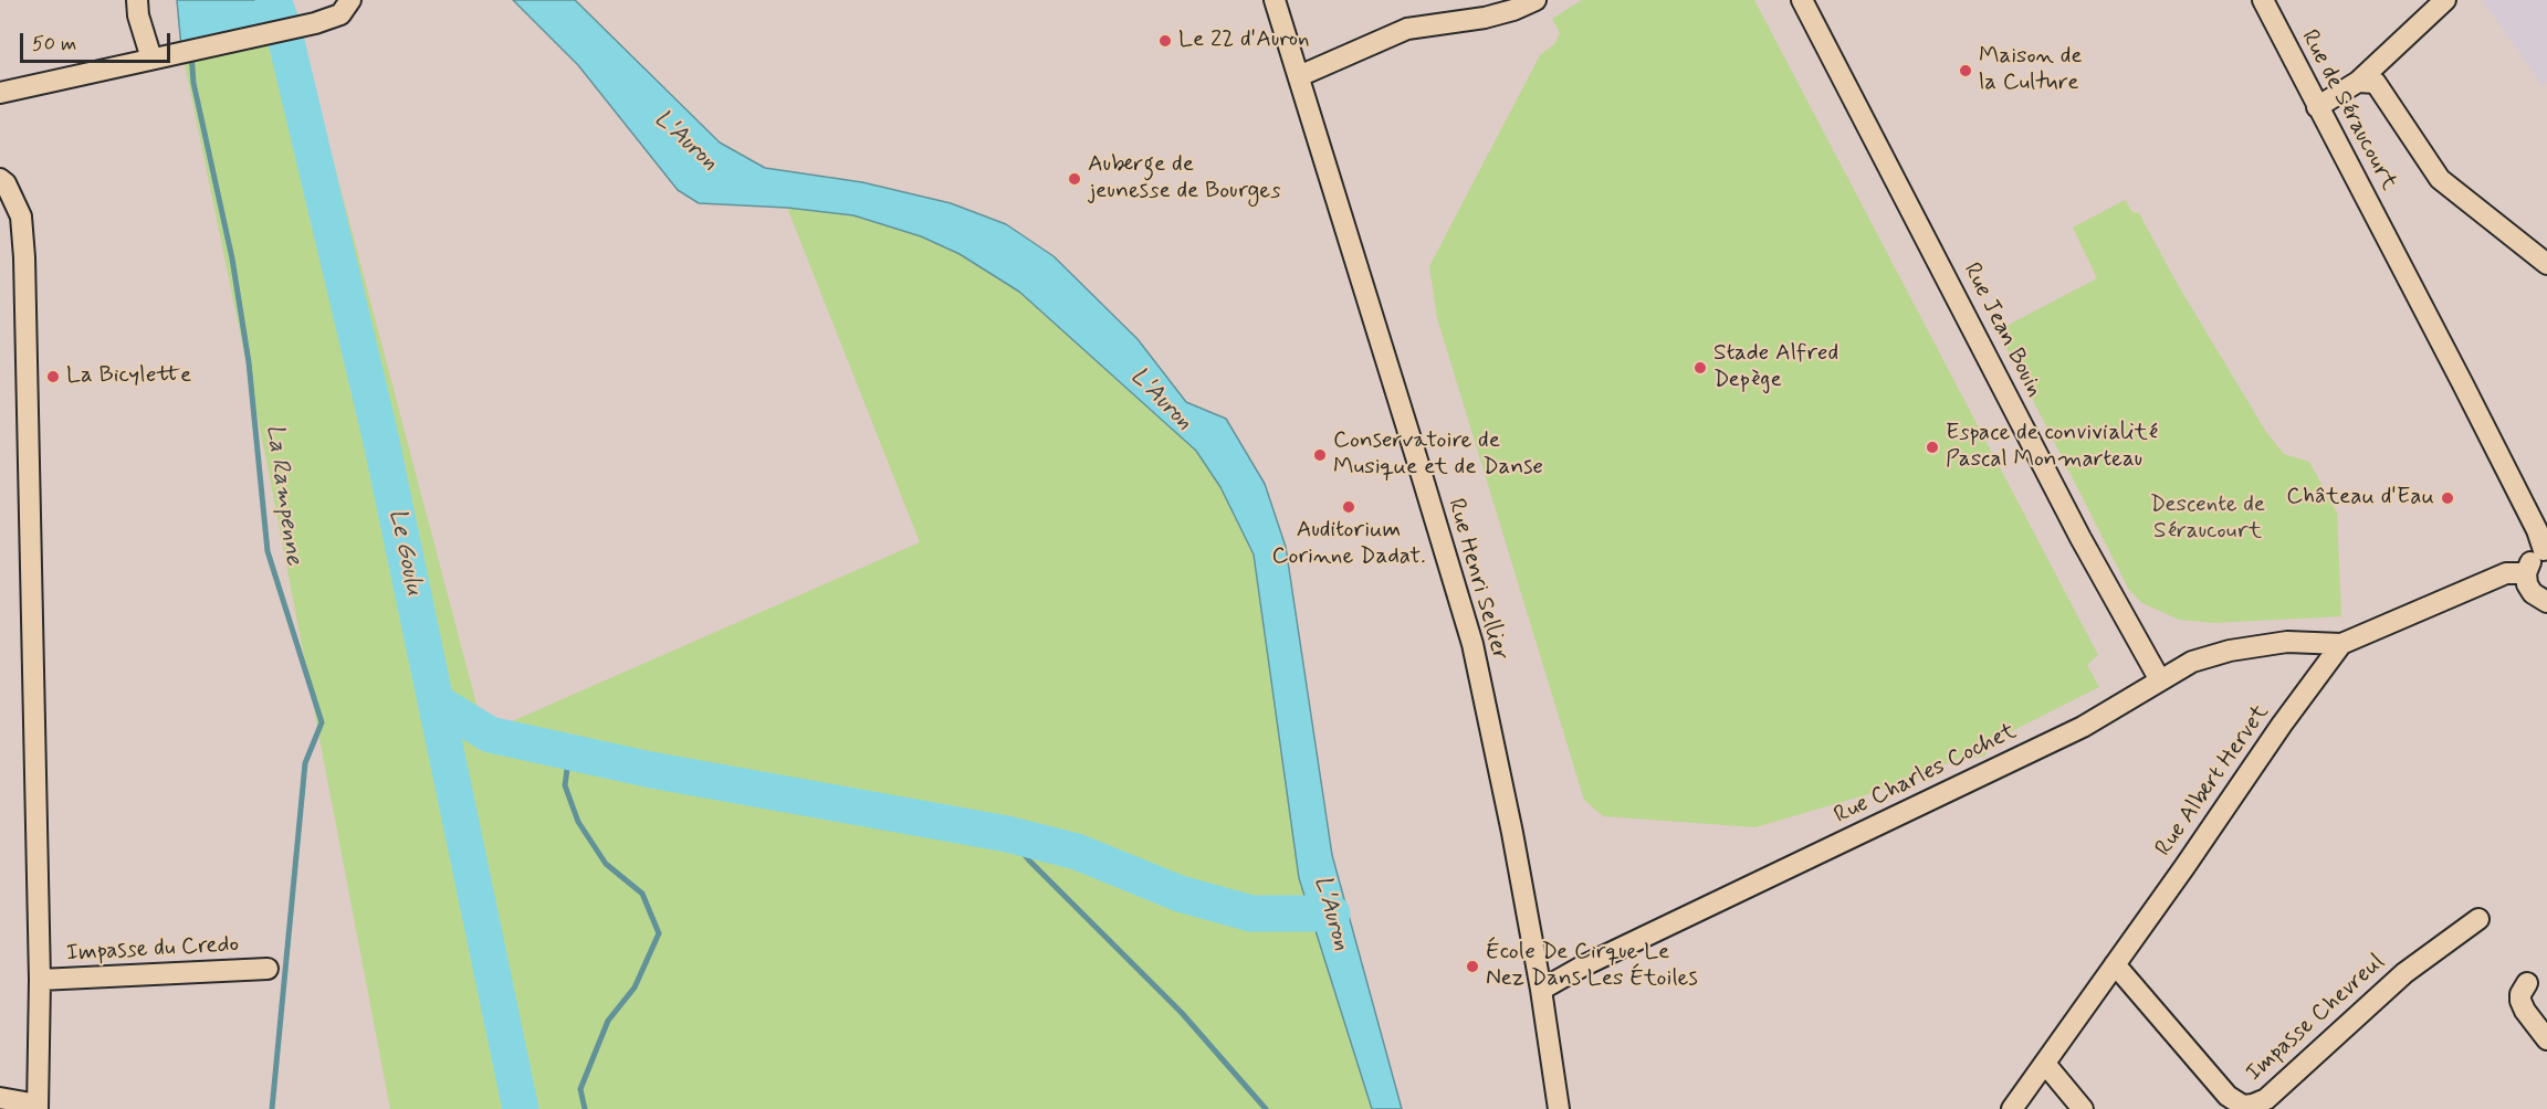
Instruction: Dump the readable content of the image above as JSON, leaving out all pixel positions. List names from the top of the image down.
{
  "streets": {
    "street": [
      "Rue de Séraucourt",
      "Rue Jean Bouin",
      "Rue Henri Sellier",
      "Rue Charles Cochet",
      "Rue Albert Hervet",
      "Impasse du Credo",
      "Impasse Chevreul"
    ]
  },
  "crossings": [
    ["Rue Jean Bouin", "Rue Charles Cochet"],
    ["Rue Henri Sellier", "Rue Charles Cochet"],
    ["Rue Charles Cochet", "Rue Albert Hervet"],
    ["Rue Albert Hervet", "Impasse Chevreul"]
  ],
  "water": ["L'Auron", "La Rampenne", "Le Goulu"],
  "parks": ["Descente de Séraucourt"],
  "places": [
    "Le 22 d'Auron",
    "Maison de la Culture",
    "Auberge de jeunesse de Bourges",
    "Stade Alfred Depège",
    "La Bicylette",
    "Espace de convivialité Pascal Monmarteau",
    "Conservatoire de Musique et de Danse",
    "Château d'Eau",
    "Auditorium Corinne Dadat.",
    "École De Cirque Le Nez Dans Les Étoiles"
  ],
  "scale_bar": "50 m"
}
